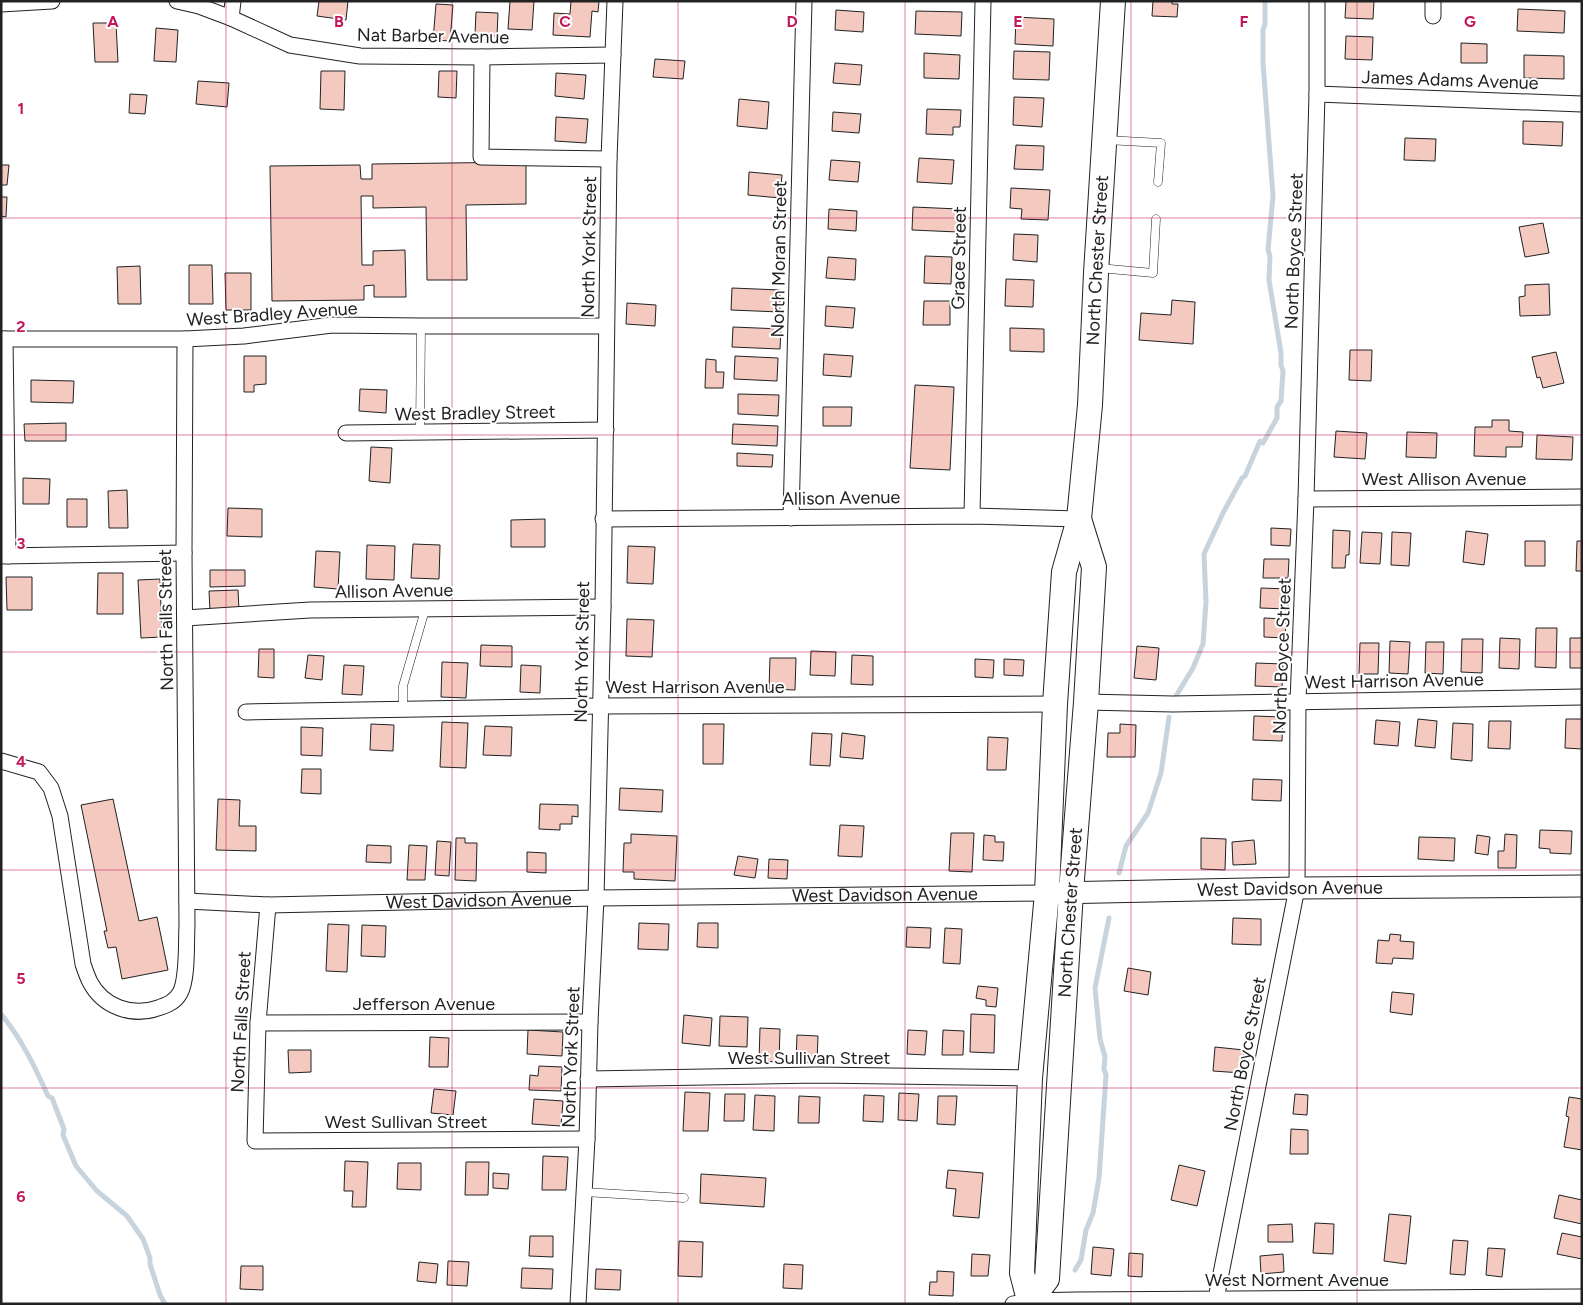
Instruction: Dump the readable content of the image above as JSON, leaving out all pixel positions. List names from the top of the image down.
{
  "streets": {
    "main road": ["North Chester Street"],
    "street": [
      "Nat Barber Avenue",
      "James Adams Avenue",
      "North York Street",
      "North Boyce Street",
      "Grace Street",
      "North Moran Street",
      "West Bradley Avenue",
      "West Bradley Street",
      "West Allison Avenue",
      "Allison Avenue",
      "North Falls Street",
      "West Harrison Avenue",
      "West Davidson Avenue",
      "Jefferson Avenue",
      "West Sullivan Street",
      "West Norment Avenue"
    ]
  },
  "crossings": [
    ["Nat Barber Avenue", "North York Street"],
    ["James Adams Avenue", "North Boyce Street"],
    ["North York Street", "West Bradley Avenue"],
    ["North York Street", "West Bradley Street"],
    ["North York Street", "Allison Avenue"],
    ["North York Street", "West Harrison Avenue"],
    ["North York Street", "West Davidson Avenue"],
    ["North York Street", "Jefferson Avenue"],
    ["North York Street", "West Sullivan Street"],
    ["North Boyce Street", "West Allison Avenue"],
    ["North Boyce Street", "West Harrison Avenue"],
    ["North Boyce Street", "West Davidson Avenue"],
    ["North Boyce Street", "West Norment Avenue"],
    ["Grace Street", "Allison Avenue"],
    ["North Moran Street", "Allison Avenue"],
    ["North Chester Street", "Allison Avenue"],
    ["North Chester Street", "West Harrison Avenue"],
    ["North Chester Street", "West Davidson Avenue"],
    ["North Chester Street", "West Sullivan Street"],
    ["North Chester Street", "West Norment Avenue"],
    ["West Bradley Avenue", "North Falls Street"],
    ["Allison Avenue", "North Falls Street"],
    ["North Falls Street", "West Davidson Avenue"],
    ["North Falls Street", "Jefferson Avenue"],
    ["North Falls Street", "West Sullivan Street"]
  ],
  "grid": {
    "columns": [
      "A",
      "B",
      "C",
      "D",
      "E",
      "F",
      "G"
    ],
    "rows": [
      "1",
      "2",
      "3",
      "4",
      "5",
      "6"
    ]
  }
}
